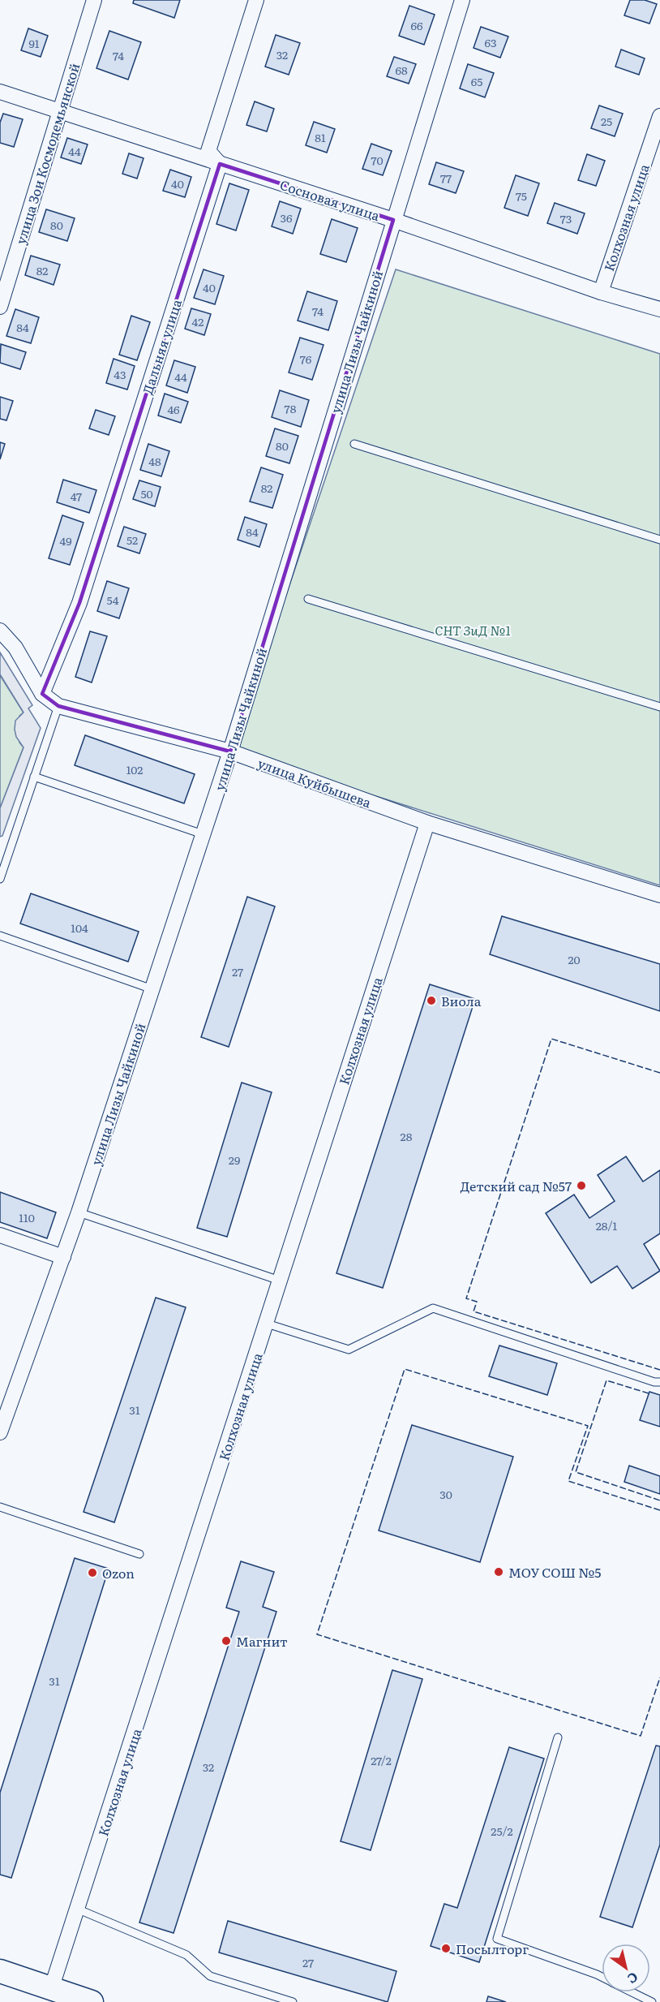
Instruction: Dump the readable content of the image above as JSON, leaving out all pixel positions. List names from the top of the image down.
{
  "streets": {
    "street": [
      "улица Зои Космодемьянской",
      "Сосновая улица",
      "Колхозная улица",
      "улица Лизы Чайкиной",
      "Дальняя улица",
      "улица Куйбышева"
    ]
  },
  "crossings": [
    ["улица Зои Космодемьянской", "Сосновая улица"],
    ["Сосновая улица", "Колхозная улица"],
    ["Сосновая улица", "улица Лизы Чайкиной"],
    ["Сосновая улица", "Дальняя улица"],
    ["Колхозная улица", "улица Куйбышева"],
    ["улица Лизы Чайкиной", "улица Куйбышева"],
    ["Дальняя улица", "улица Куйбышева"]
  ],
  "parks": ["СНТ ЗиД №1"],
  "places": [
    "Виола",
    "Детский сад №57",
    "МОУ СОШ №5",
    "Ozon",
    "Магнит",
    "Посылторг"
  ],
  "house_numbers": [
    "66",
    "63",
    "91",
    "32",
    "74",
    "68",
    "65",
    "25",
    "81",
    "44",
    "70",
    "77",
    "40",
    "75",
    "36",
    "73",
    "80",
    "82",
    "40",
    "74",
    "42",
    "84",
    "76",
    "43",
    "44",
    "78",
    "46",
    "80",
    "48",
    "82",
    "50",
    "47",
    "84",
    "52",
    "49",
    "54",
    "102",
    "104",
    "20",
    "27",
    "28",
    "29",
    "110",
    "28/1",
    "31",
    "30",
    "31",
    "27/2",
    "32",
    "25/2",
    "27"
  ],
  "north": "bottom right"
}
